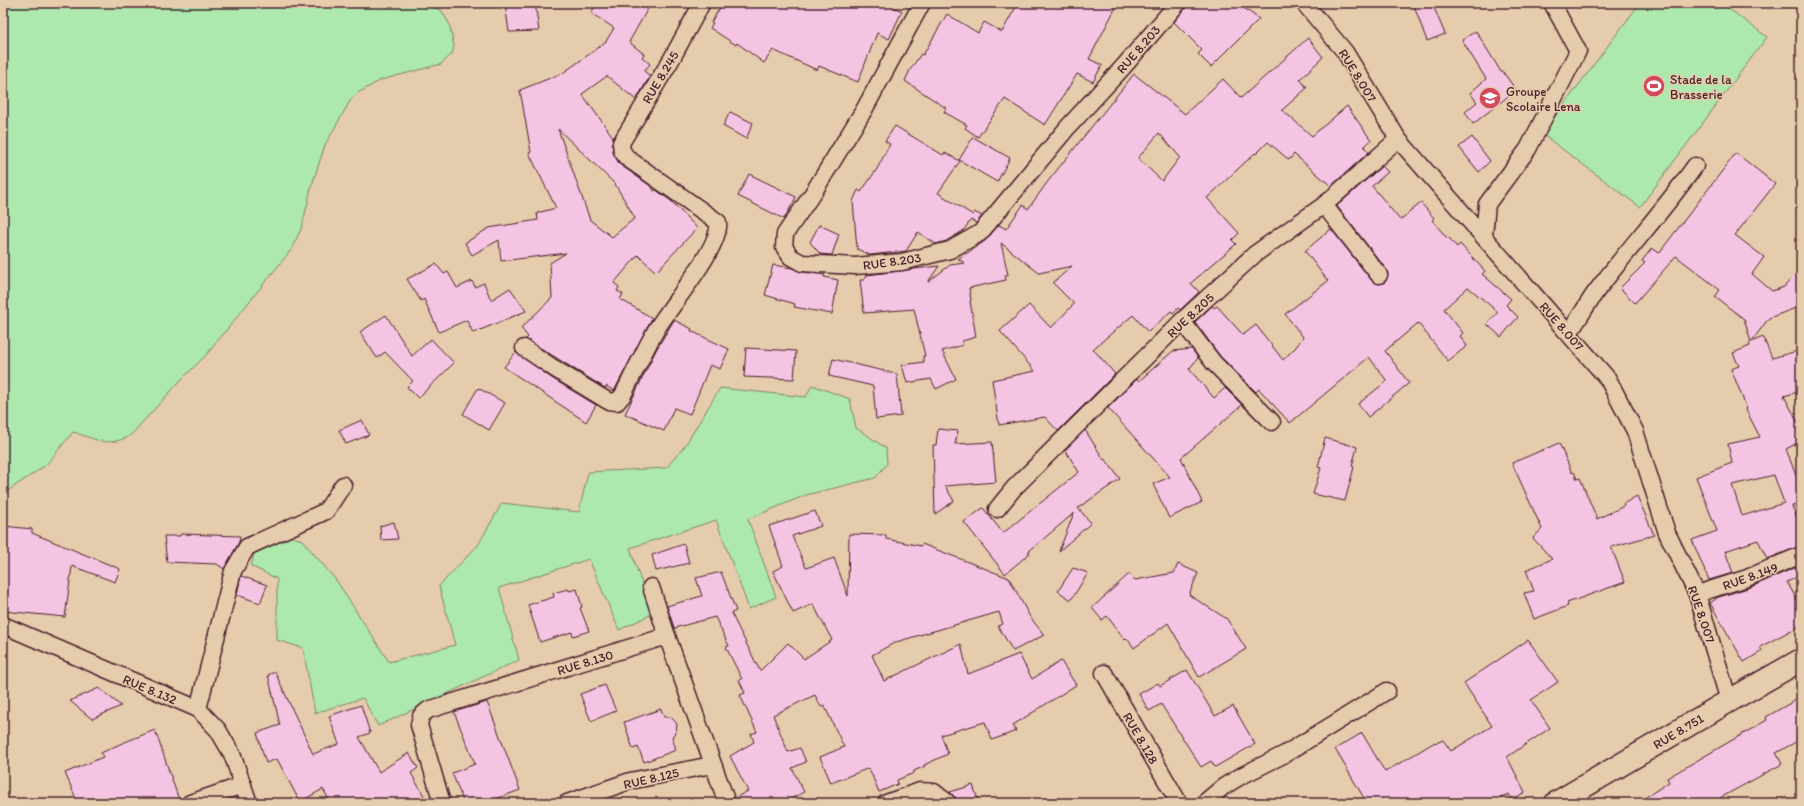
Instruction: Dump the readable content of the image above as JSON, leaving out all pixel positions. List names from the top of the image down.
{
  "streets": {
    "main road": ["RUE 8.751"],
    "street": [
      "RUE 8.203",
      "RUE 8.007",
      "RUE 8.245",
      "RUE 8.205",
      "RUE 8.149",
      "RUE 8.130",
      "RUE 8.132",
      "RUE 8.128",
      "RUE 8.125"
    ]
  },
  "crossings": [
    ["RUE 8.007", "RUE 8.205"],
    ["RUE 8.007", "RUE 8.149"],
    ["RUE 8.007", "RUE 8.751"]
  ],
  "places": {
    "sports": ["Stade de la Brasserie"],
    "school or university": ["Groupe Scolaire Lena"]
  }
}
